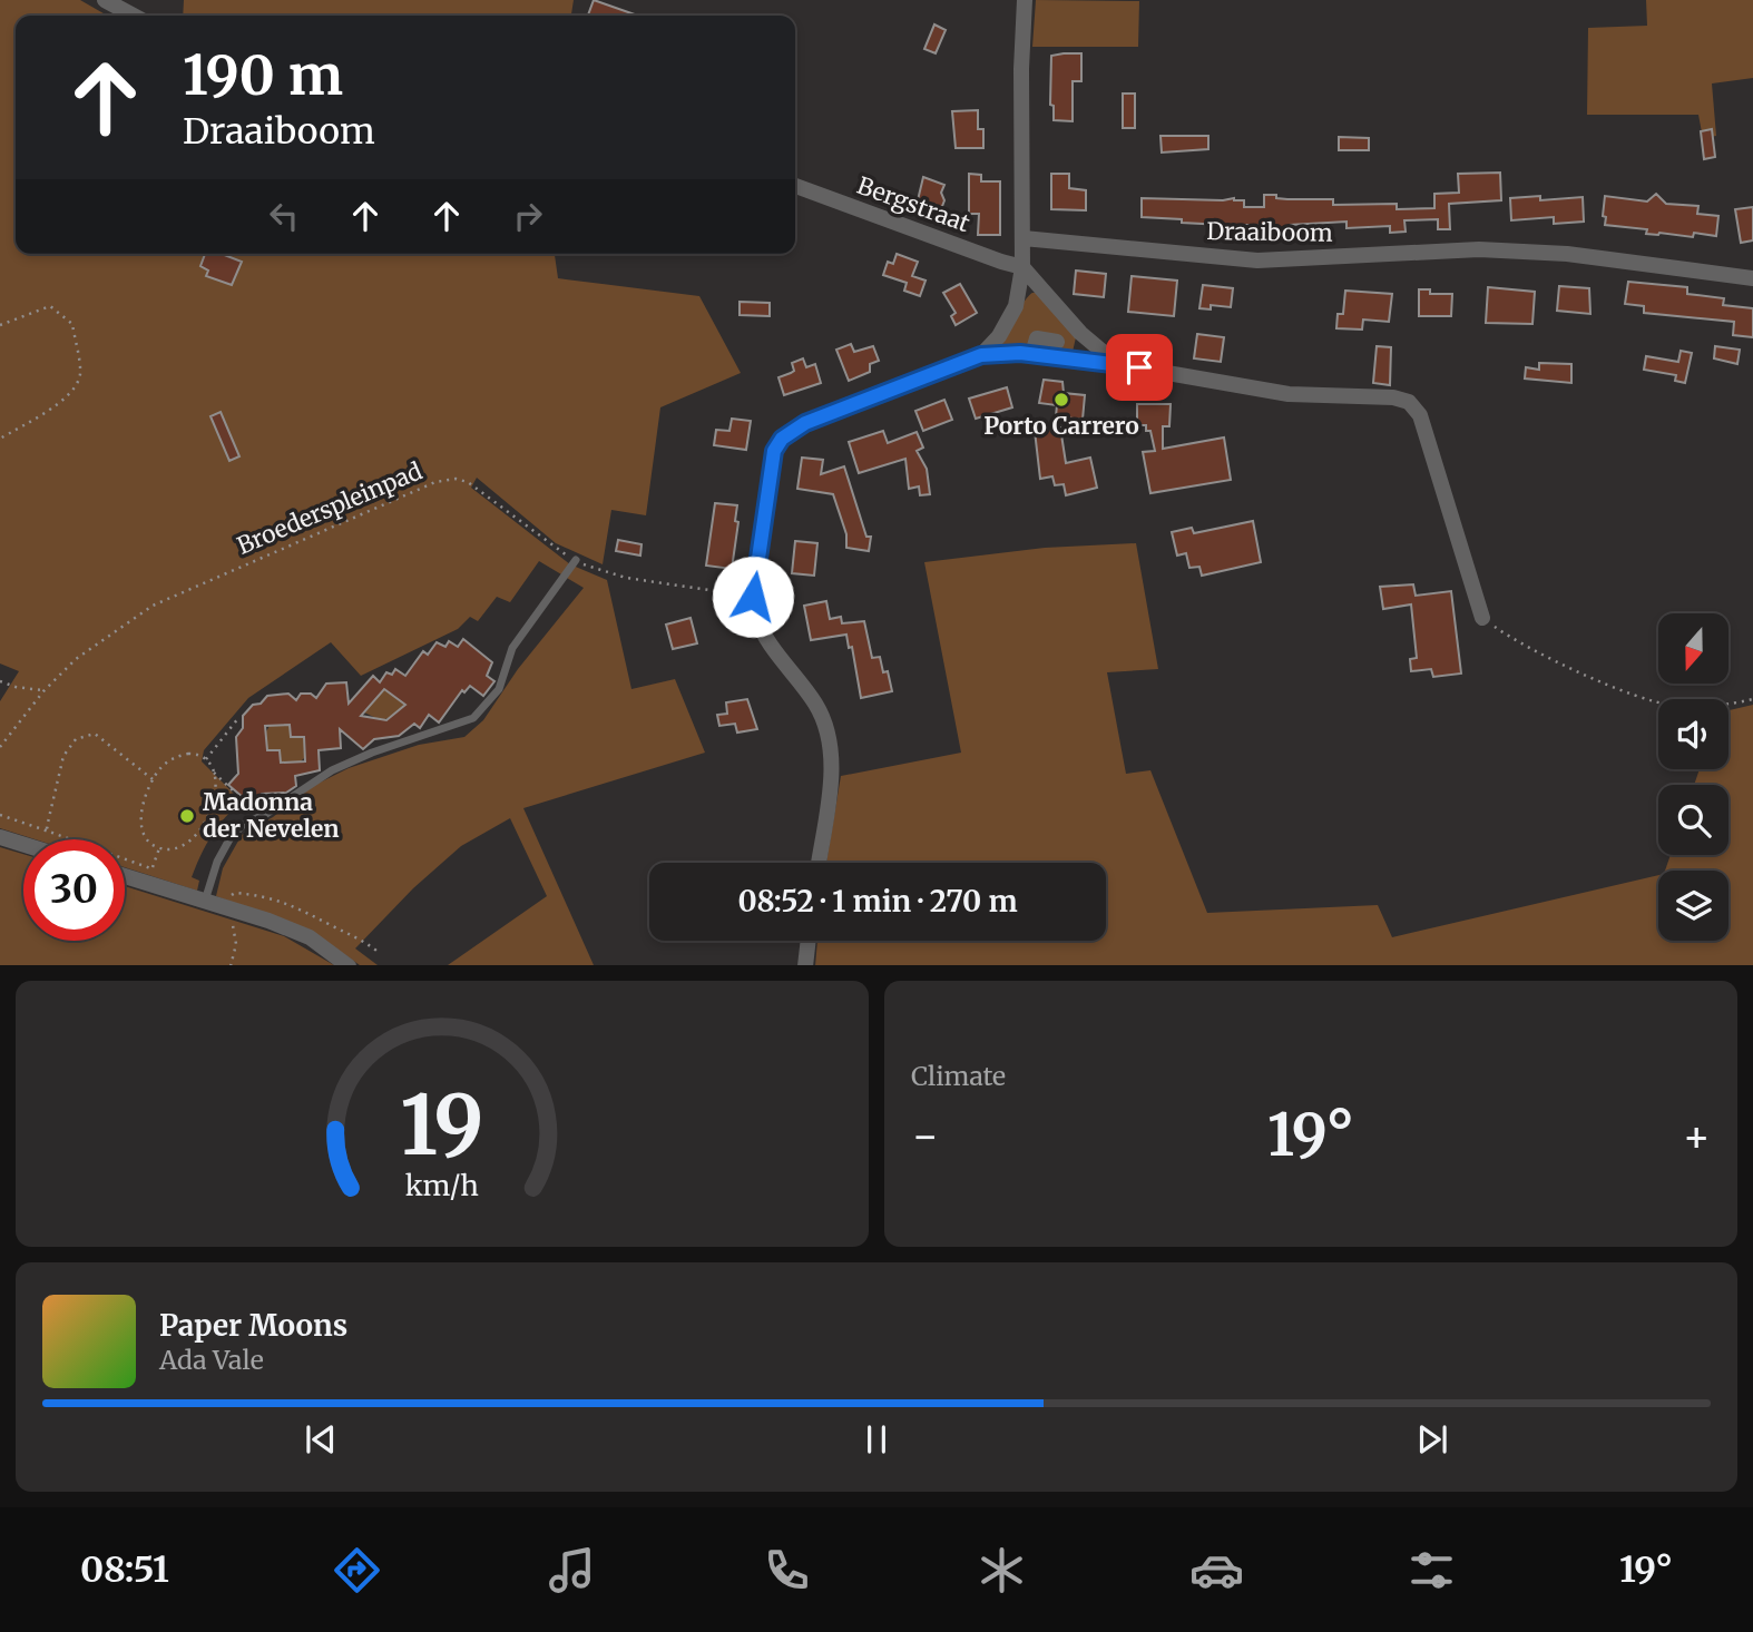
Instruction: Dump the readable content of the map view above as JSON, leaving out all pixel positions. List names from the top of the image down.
{
  "streets": {
    "street": ["Bergstraat", "Draaiboom"],
    "path": ["Broederspleinpad"]
  },
  "places": ["Porto Carrero", "Madonna der Nevelen"],
  "north": "bottom",
  "page": {
    "turn": ["190 m", "Draaiboom"],
    "limit": "30",
    "trip": "08:52 · 1 min · 270 m",
    "tile": "Climate",
    "heat": ["−", "19°", "+"],
    "song": ["Paper Moons", "Ada Vale"],
    "tabs": ["08:51", "19°"],
    "gauge": ["19", "km/h"]
  }
}
